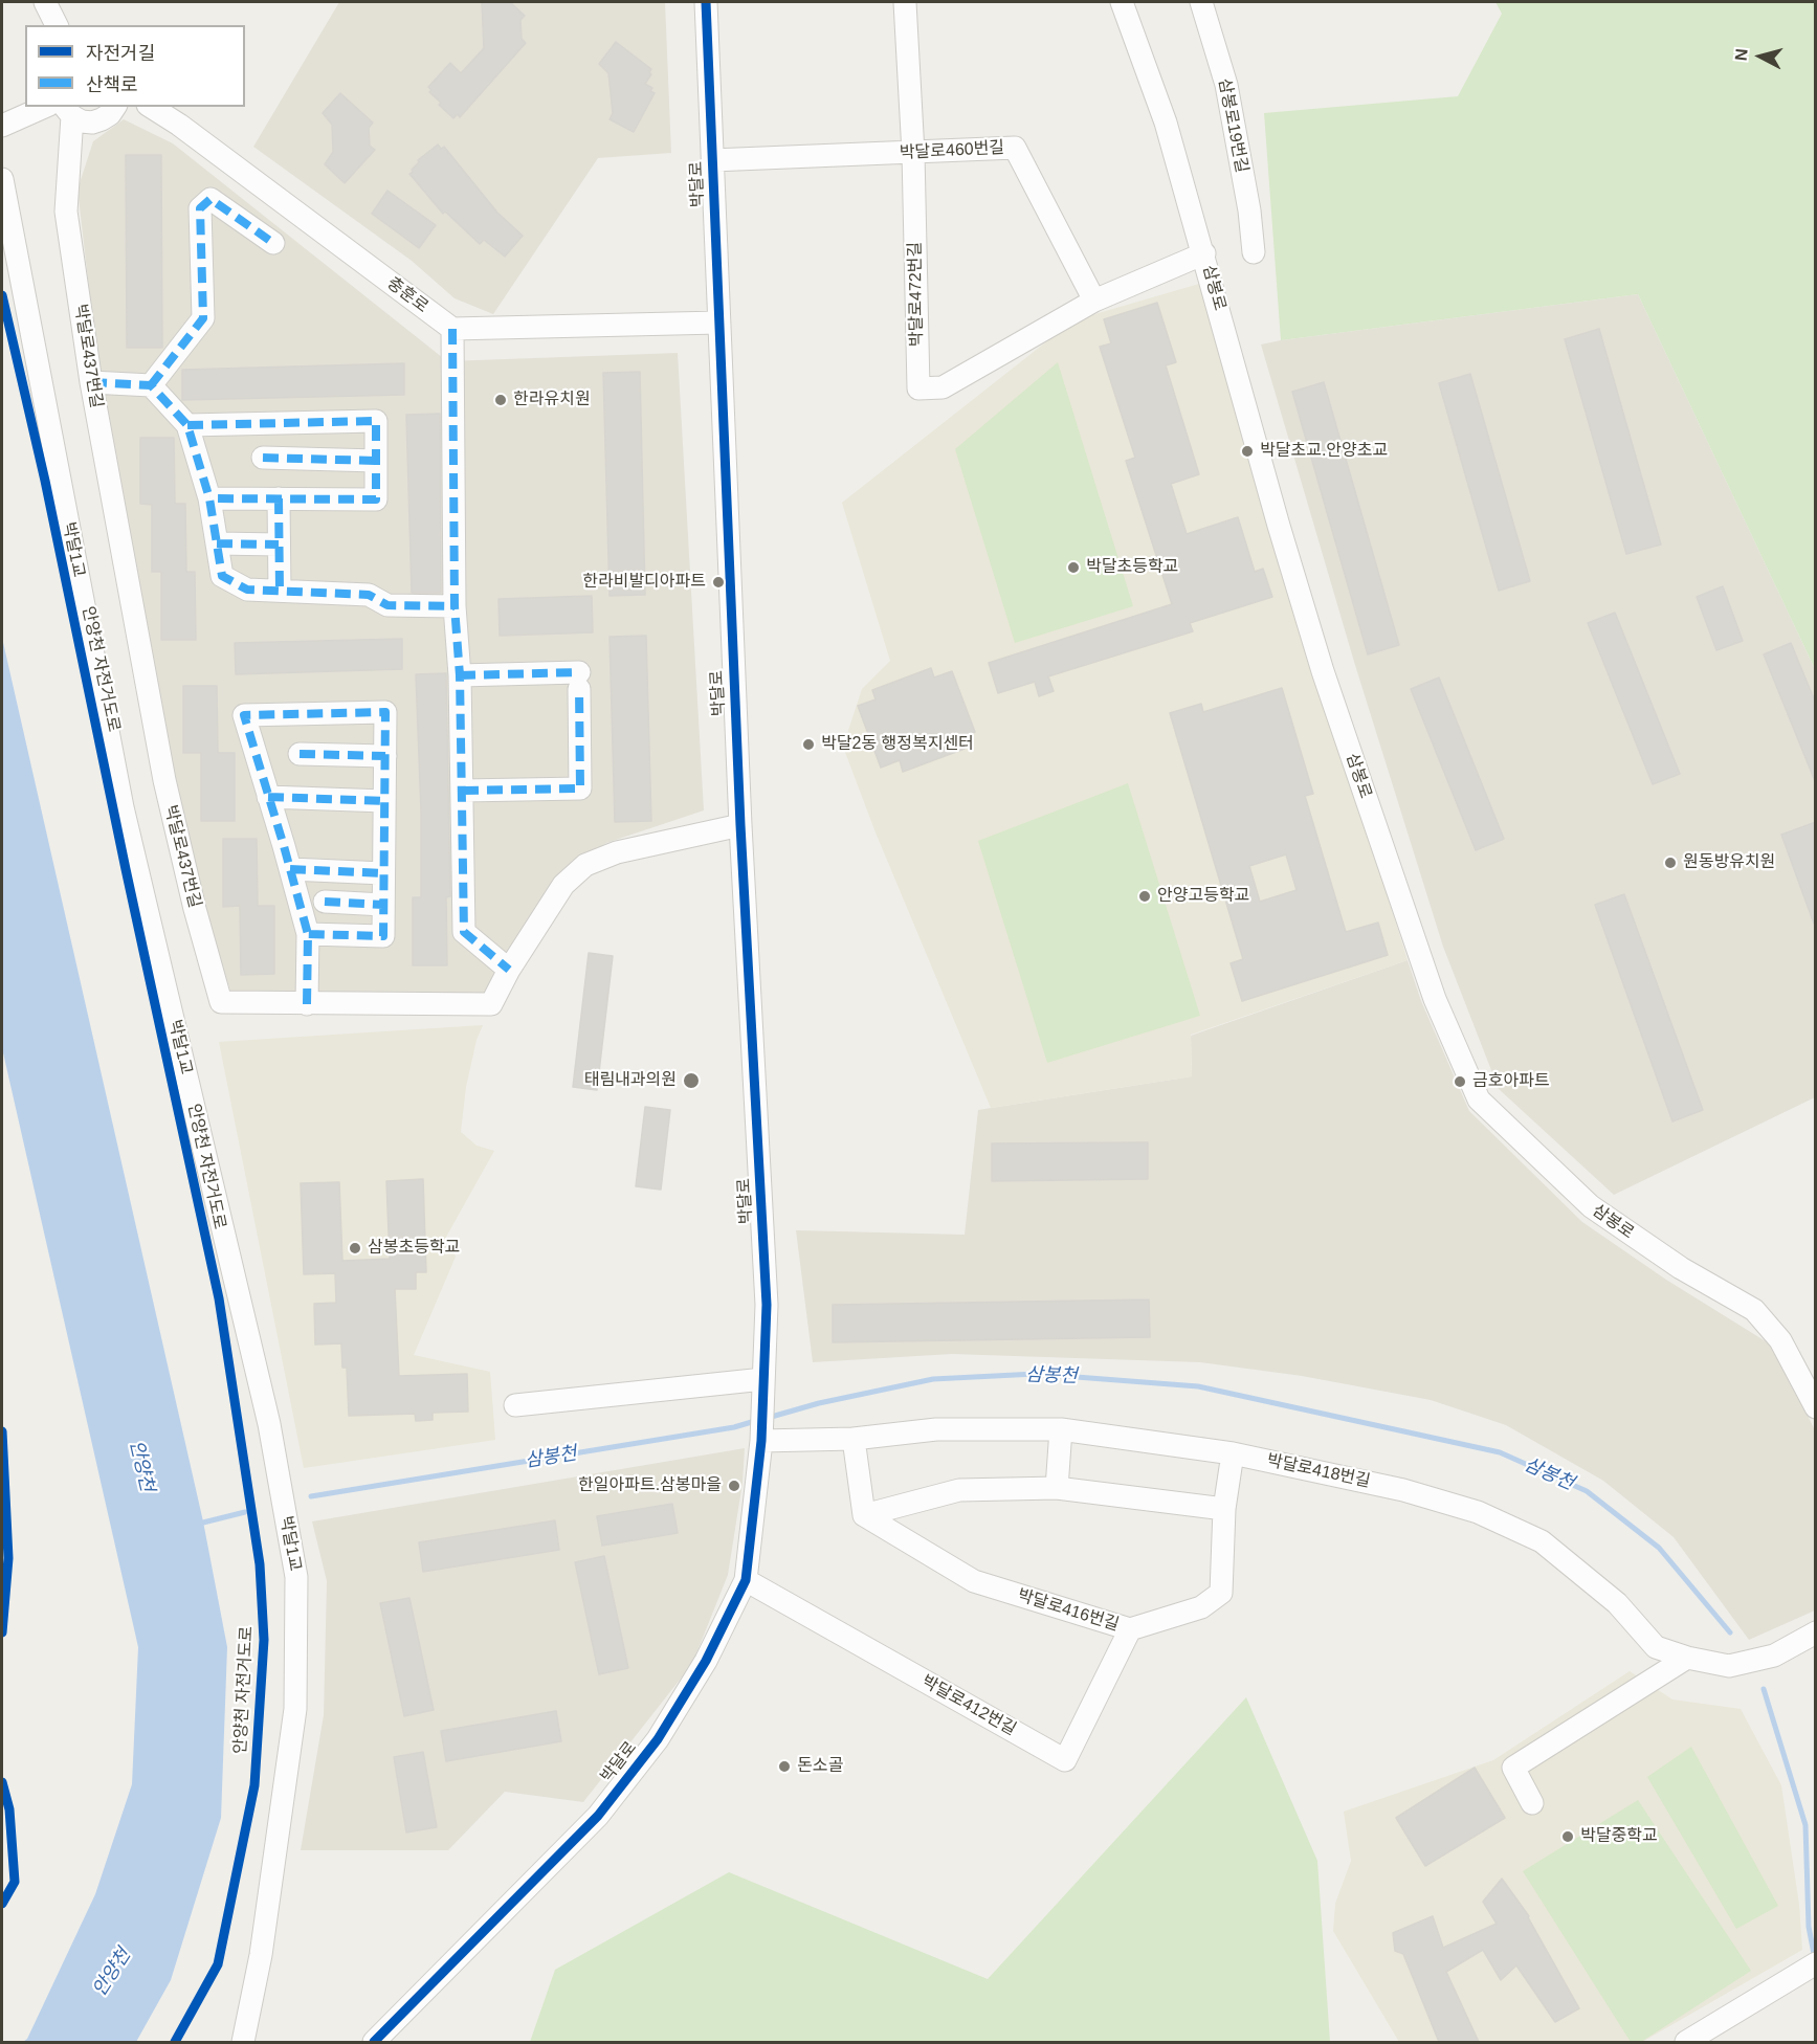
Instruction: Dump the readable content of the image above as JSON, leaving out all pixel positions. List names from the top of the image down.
{
  "streets": {
    "street": [
      "삼봉로19번길",
      "박달로460번길",
      "박달로",
      "삼봉로",
      "박달로472번길",
      "충훈로",
      "박달로437번길",
      "박달1교",
      "박달로418번길",
      "박달로416번길",
      "박달로412번길"
    ],
    "cycle path": ["안양천 자전거도로"]
  },
  "crossings": [
    ["박달로460번길", "박달로"],
    ["박달로460번길", "박달로472번길"],
    ["박달로", "박달로437번길"],
    ["박달로", "박달로418번길"],
    ["박달로", "박달로412번길"],
    ["박달로418번길", "박달로416번길"],
    ["박달로416번길", "박달로412번길"]
  ],
  "water": ["삼봉천", "안양천"],
  "places": [
    "한라유치원",
    "박달초교.안양초교",
    "박달초등학교",
    "한라비발디아파트",
    "박달2동 행정복지센터",
    "원동방유치원",
    "안양고등학교",
    "태림내과의원",
    "금호아파트",
    "삼봉초등학교",
    "한일아파트.삼봉마을",
    "돈소골",
    "박달중학교"
  ],
  "legend": ["자전거길", "산책로"],
  "north": "left"
}
